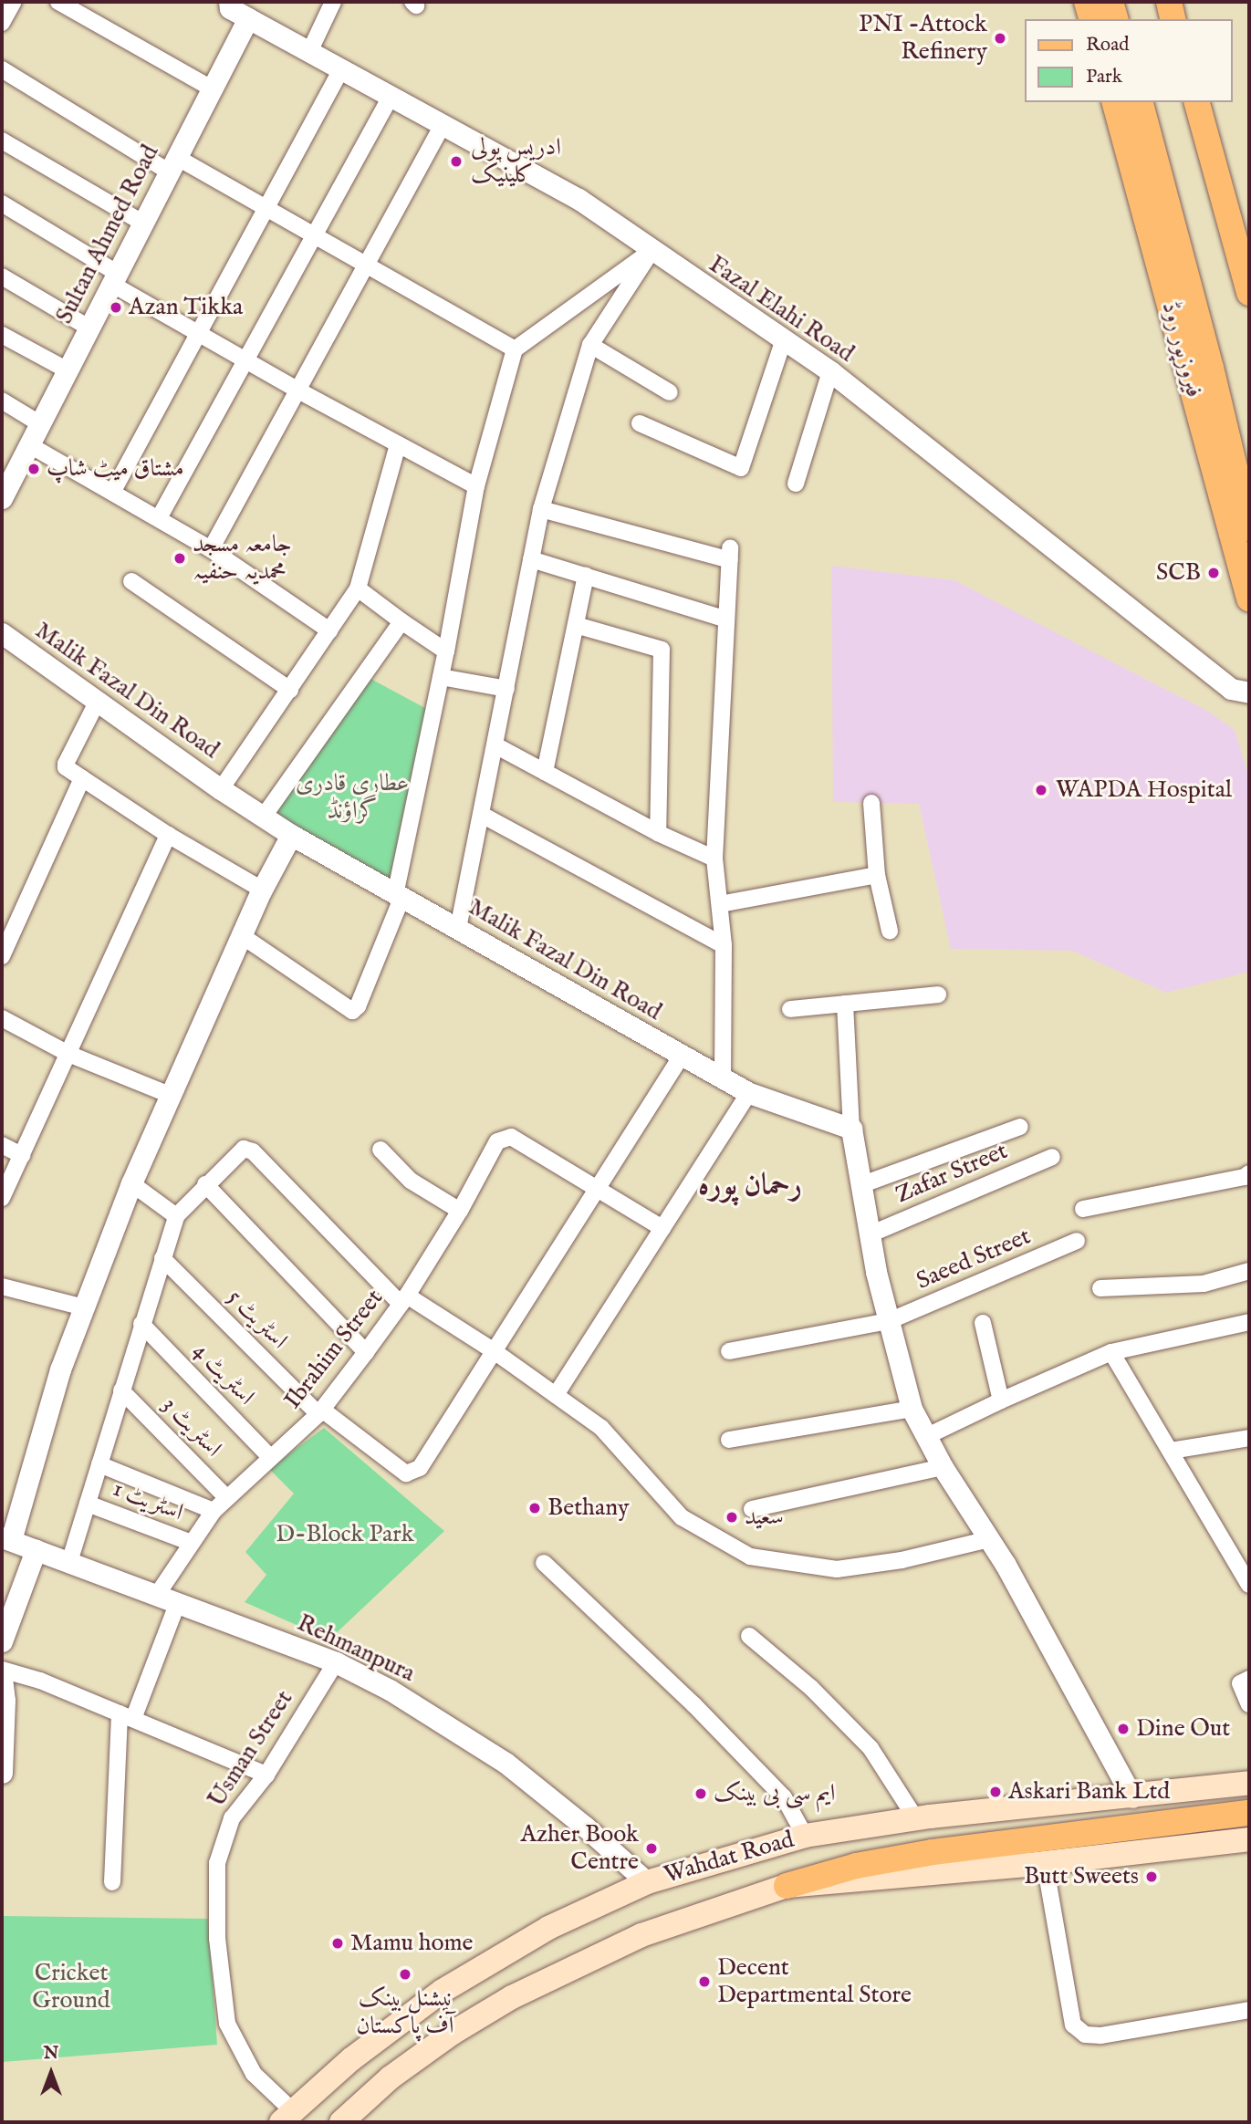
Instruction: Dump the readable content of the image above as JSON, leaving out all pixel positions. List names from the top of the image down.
{
  "streets": {
    "main road": ["فیروزپور روڈ", "Wahdat Road"],
    "street": [
      "Sultan Ahmed Road",
      "Fazal Elahi Road",
      "Malik Fazal Din Road",
      "Zafar Street",
      "Saeed Street",
      "اسٹریٹ 5",
      "Ibrahim Street",
      "اسٹریٹ 4",
      "اسٹریٹ 3",
      "اسٹریٹ 1",
      "Rehmanpura",
      "Usman Street"
    ]
  },
  "crossings": [
    ["Sultan Ahmed Road", "Fazal Elahi Road"],
    ["اسٹریٹ 5", "Ibrahim Street"],
    ["Ibrahim Street", "اسٹریٹ 4"],
    ["Ibrahim Street", "اسٹریٹ 3"],
    ["Ibrahim Street", "اسٹریٹ 1"],
    ["Ibrahim Street", "Rehmanpura"],
    ["Rehmanpura", "Usman Street"],
    ["Rehmanpura", "Wahdat Road"],
    ["Usman Street", "Wahdat Road"]
  ],
  "districts": ["رحمان پورہ"],
  "parks": ["عطاری قادری گراؤنڈ", "D-Block Park", "Cricket Ground"],
  "places": [
    "PNI -Attock Refinery",
    "ادریس پولی کلینیک",
    "Azan Tikka",
    "مشتاق میٹ شاپ",
    "جامعہ مسجد محمدیہ حنفیہ",
    "SCB",
    "WAPDA Hospital",
    "Bethany",
    "سعید",
    "Dine Out",
    "Askari Bank Ltd",
    "ایم سی بی بینک",
    "Azher Book Centre",
    "Butt Sweets",
    "Mamu home",
    "نیشنل بینک آف پاکستان",
    "Decent Departmental Store"
  ],
  "legend": ["Road", "Park"],
  "north": "top"
}
